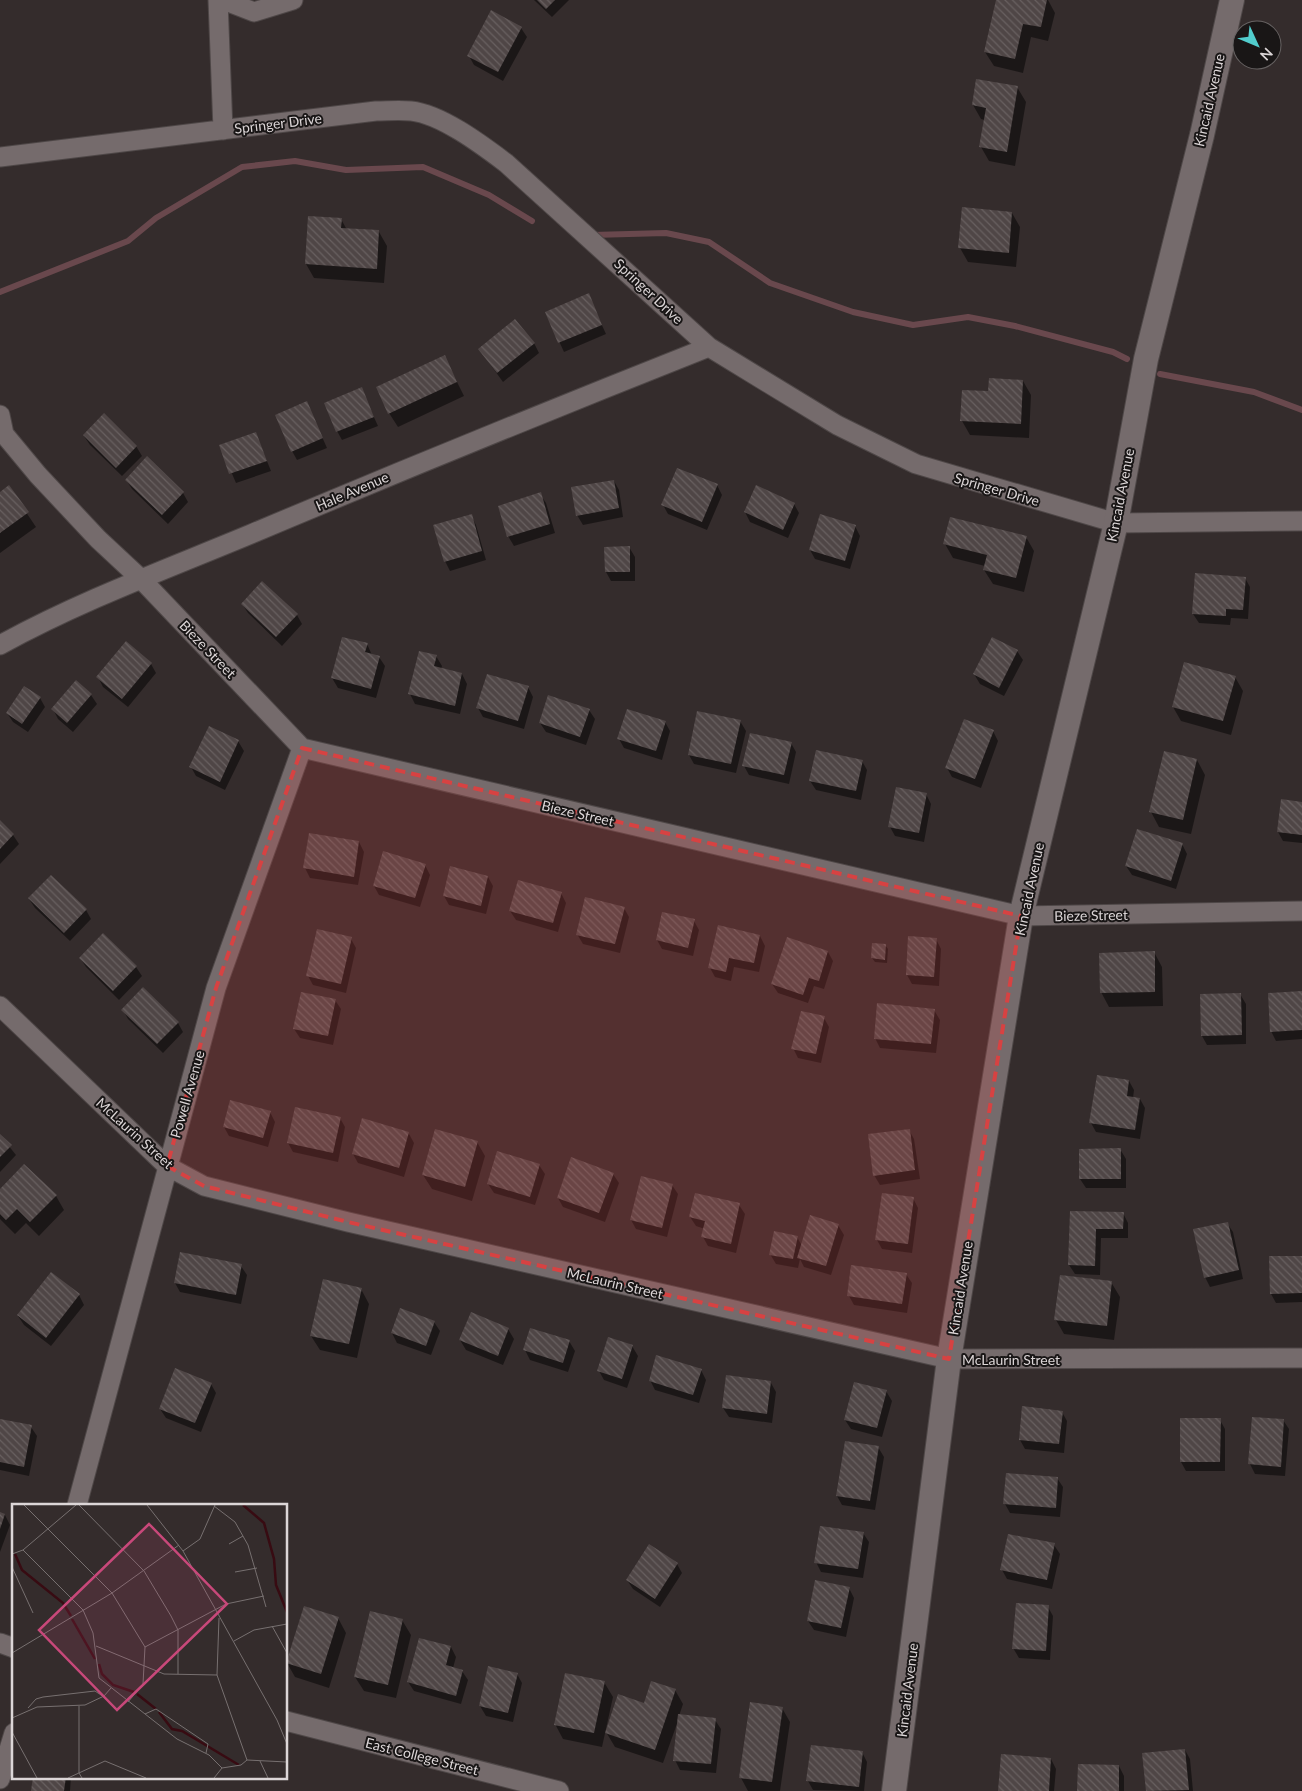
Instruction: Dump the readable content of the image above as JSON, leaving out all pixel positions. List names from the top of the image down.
{
  "streets": {
    "street": [
      "Kincaid Avenue",
      "Springer Drive",
      "Hale Avenue",
      "Bieze Street",
      "Powell Avenue",
      "McLaurin Street",
      "East College Street"
    ]
  },
  "crossings": [
    ["Kincaid Avenue", "Springer Drive"],
    ["Kincaid Avenue", "Bieze Street"],
    ["Kincaid Avenue", "McLaurin Street"],
    ["Springer Drive", "Hale Avenue"],
    ["Hale Avenue", "Bieze Street"],
    ["Bieze Street", "Powell Avenue"],
    ["Powell Avenue", "McLaurin Street"]
  ],
  "north": "bottom right"
}
